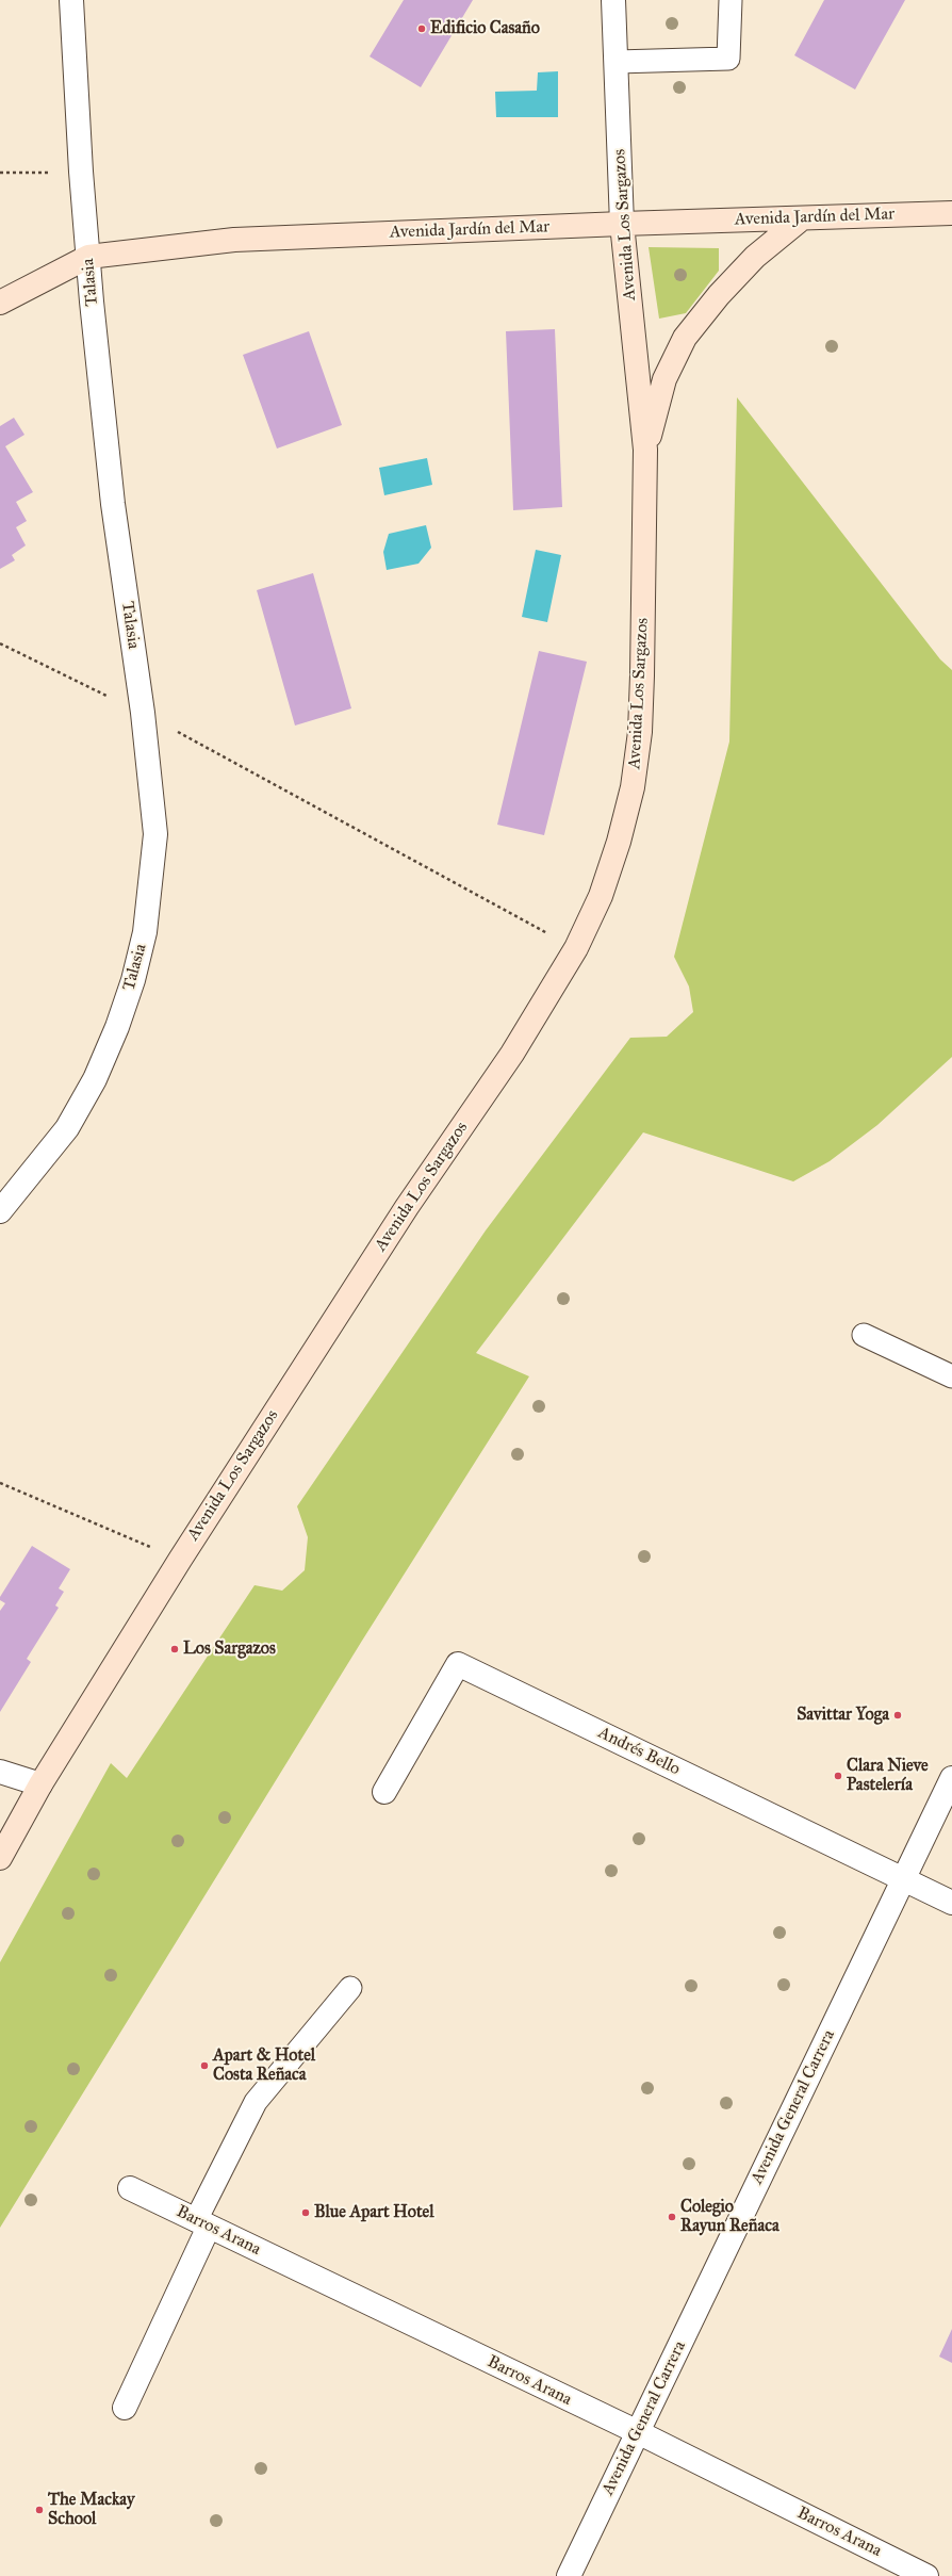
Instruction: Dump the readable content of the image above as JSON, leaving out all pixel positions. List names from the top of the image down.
{
  "streets": {
    "street": [
      "Avenida Jardín del Mar",
      "Avenida Los Sargazos",
      "Talasia",
      "Andrés Bello",
      "Avenida General Carrera",
      "Barros Arana"
    ]
  },
  "crossings": [
    ["Avenida Jardín del Mar", "Avenida Los Sargazos"],
    ["Avenida Jardín del Mar", "Talasia"],
    ["Andrés Bello", "Avenida General Carrera"],
    ["Avenida General Carrera", "Barros Arana"]
  ],
  "places": [
    "Edificio Casaño",
    "Los Sargazos",
    "Savittar Yoga",
    "Clara Nieve Pastelería",
    "Apart & Hotel Costa Reñaca",
    "Blue Apart Hotel",
    "Colegio Rayun Reñaca",
    "The Mackay School"
  ]
}
